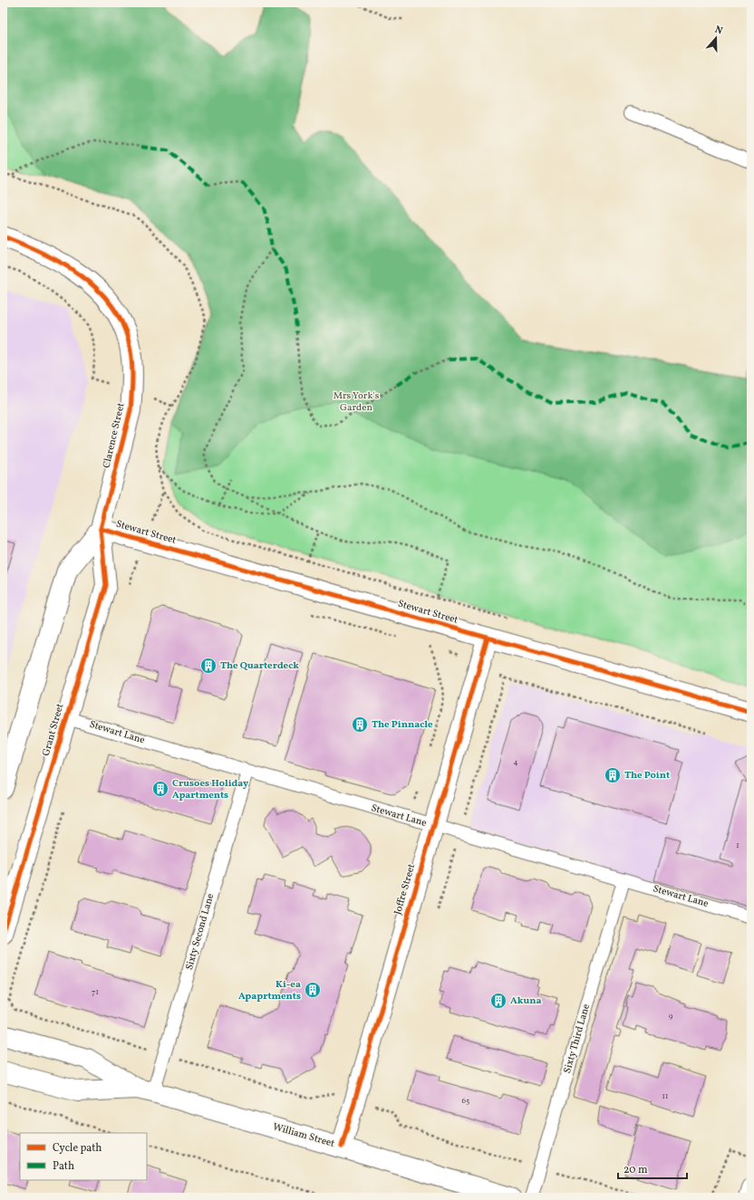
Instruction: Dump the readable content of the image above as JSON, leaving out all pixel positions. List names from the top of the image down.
{
  "streets": {
    "street": [
      "Clarence Street",
      "Stewart Street",
      "Grant Street",
      "Joffre Street",
      "William Street"
    ],
    "lane": ["Stewart Lane", "Sixty Second Lane", "Sixty Third Lane"]
  },
  "crossings": [
    ["Clarence Street", "Stewart Street"],
    ["Clarence Street", "Grant Street"],
    ["Stewart Street", "Grant Street"],
    ["Stewart Street", "Joffre Street"],
    ["Grant Street", "Stewart Lane"],
    ["Stewart Lane", "Joffre Street"],
    ["Stewart Lane", "Sixty Second Lane"],
    ["Stewart Lane", "Sixty Third Lane"],
    ["Joffre Street", "William Street"],
    ["Sixty Second Lane", "William Street"]
  ],
  "parks": ["Mrs York's Garden"],
  "places": {
    "building": [
      "The Quarterdeck",
      "The Pinnacle",
      "The Point",
      "Crusoes Holiday Apartments",
      "Ki-ea Apaprtments",
      "Akuna"
    ]
  },
  "house_numbers": [
    "4",
    "1",
    "71",
    "9",
    "11",
    "65"
  ],
  "legend": ["Cycle path", "Path"],
  "scale_bar": "20 m",
  "north": "top"
}
